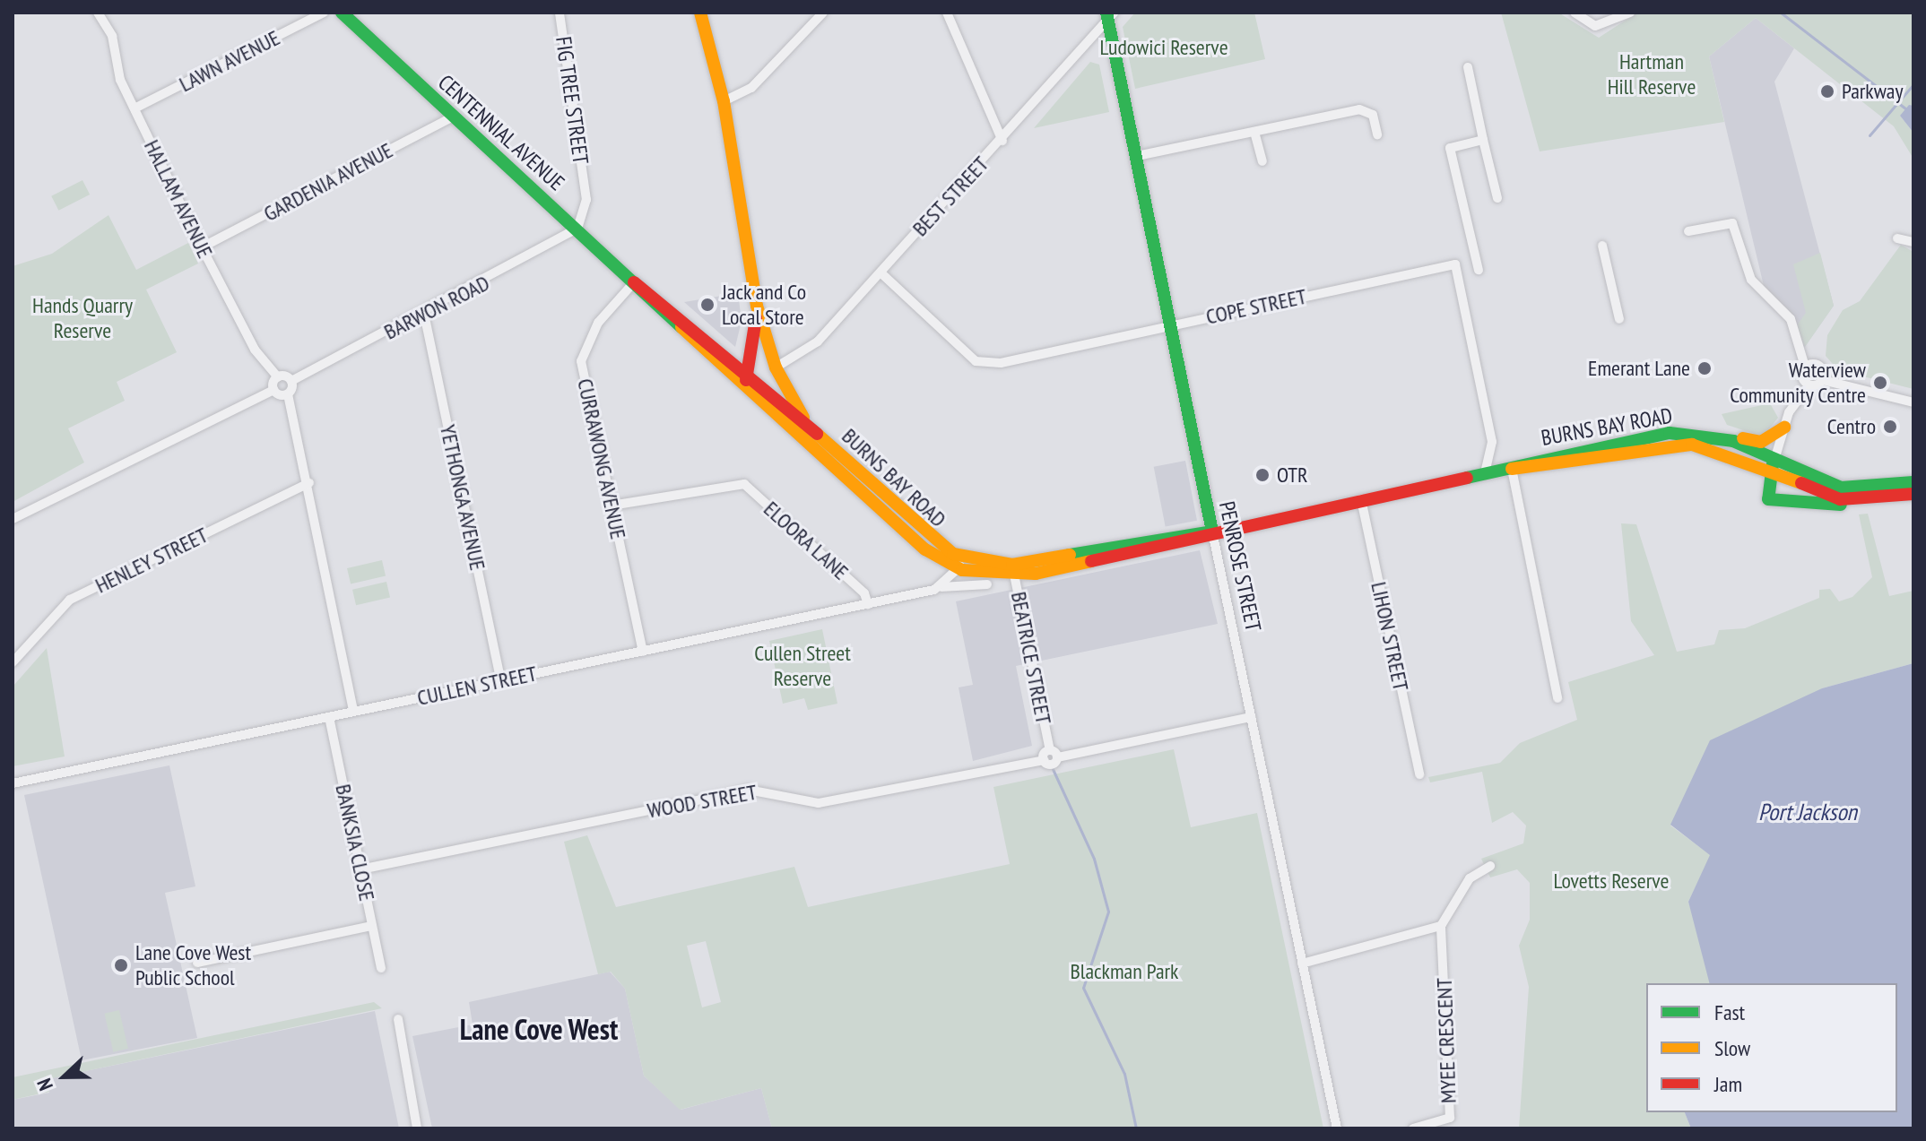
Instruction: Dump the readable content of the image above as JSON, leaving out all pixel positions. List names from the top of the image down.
{
  "streets": {
    "main road": ["CENTENNIAL AVENUE", "BURNS BAY ROAD", "PENROSE STREET"],
    "street": [
      "LAWN AVENUE",
      "FIG TREE STREET",
      "GARDENIA AVENUE",
      "BEST STREET",
      "HALLAM AVENUE",
      "COPE STREET",
      "BARWON ROAD",
      "CURRAWONG AVENUE",
      "YETHONGA AVENUE",
      "ELOORA LANE",
      "HENLEY STREET",
      "LIHON STREET",
      "BEATRICE STREET",
      "CULLEN STREET",
      "WOOD STREET",
      "BANKSIA CLOSE",
      "MYEE CRESCENT"
    ]
  },
  "crossings": [
    ["LAWN AVENUE", "HALLAM AVENUE"],
    ["FIG TREE STREET", "CENTENNIAL AVENUE"],
    ["FIG TREE STREET", "BARWON ROAD"],
    ["CENTENNIAL AVENUE", "GARDENIA AVENUE"],
    ["CENTENNIAL AVENUE", "BARWON ROAD"],
    ["CENTENNIAL AVENUE", "BURNS BAY ROAD"],
    ["CENTENNIAL AVENUE", "CURRAWONG AVENUE"],
    ["GARDENIA AVENUE", "HALLAM AVENUE"],
    ["BEST STREET", "COPE STREET"],
    ["BEST STREET", "BURNS BAY ROAD"],
    ["BEST STREET", "PENROSE STREET"],
    ["COPE STREET", "BURNS BAY ROAD"],
    ["COPE STREET", "PENROSE STREET"],
    ["BARWON ROAD", "YETHONGA AVENUE"],
    ["BURNS BAY ROAD", "PENROSE STREET"],
    ["BURNS BAY ROAD", "LIHON STREET"],
    ["BURNS BAY ROAD", "BEATRICE STREET"],
    ["CURRAWONG AVENUE", "ELOORA LANE"],
    ["CURRAWONG AVENUE", "CULLEN STREET"],
    ["YETHONGA AVENUE", "CULLEN STREET"],
    ["ELOORA LANE", "CULLEN STREET"],
    ["BEATRICE STREET", "WOOD STREET"],
    ["CULLEN STREET", "BANKSIA CLOSE"],
    ["WOOD STREET", "BANKSIA CLOSE"]
  ],
  "districts": ["Lane Cove West"],
  "water": ["Port Jackson"],
  "parks": [
    "Ludowici Reserve",
    "Hartman Hill Reserve",
    "Hands Quarry Reserve",
    "Cullen Street Reserve",
    "Lovetts Reserve",
    "Blackman Park"
  ],
  "places": [
    "Parkway",
    "Jack and Co Local Store",
    "Emerant Lane",
    "Waterview Community Centre",
    "Centro",
    "OTR",
    "Lane Cove West Public School"
  ],
  "legend": ["Fast", "Slow", "Jam"],
  "north": "left"
}
